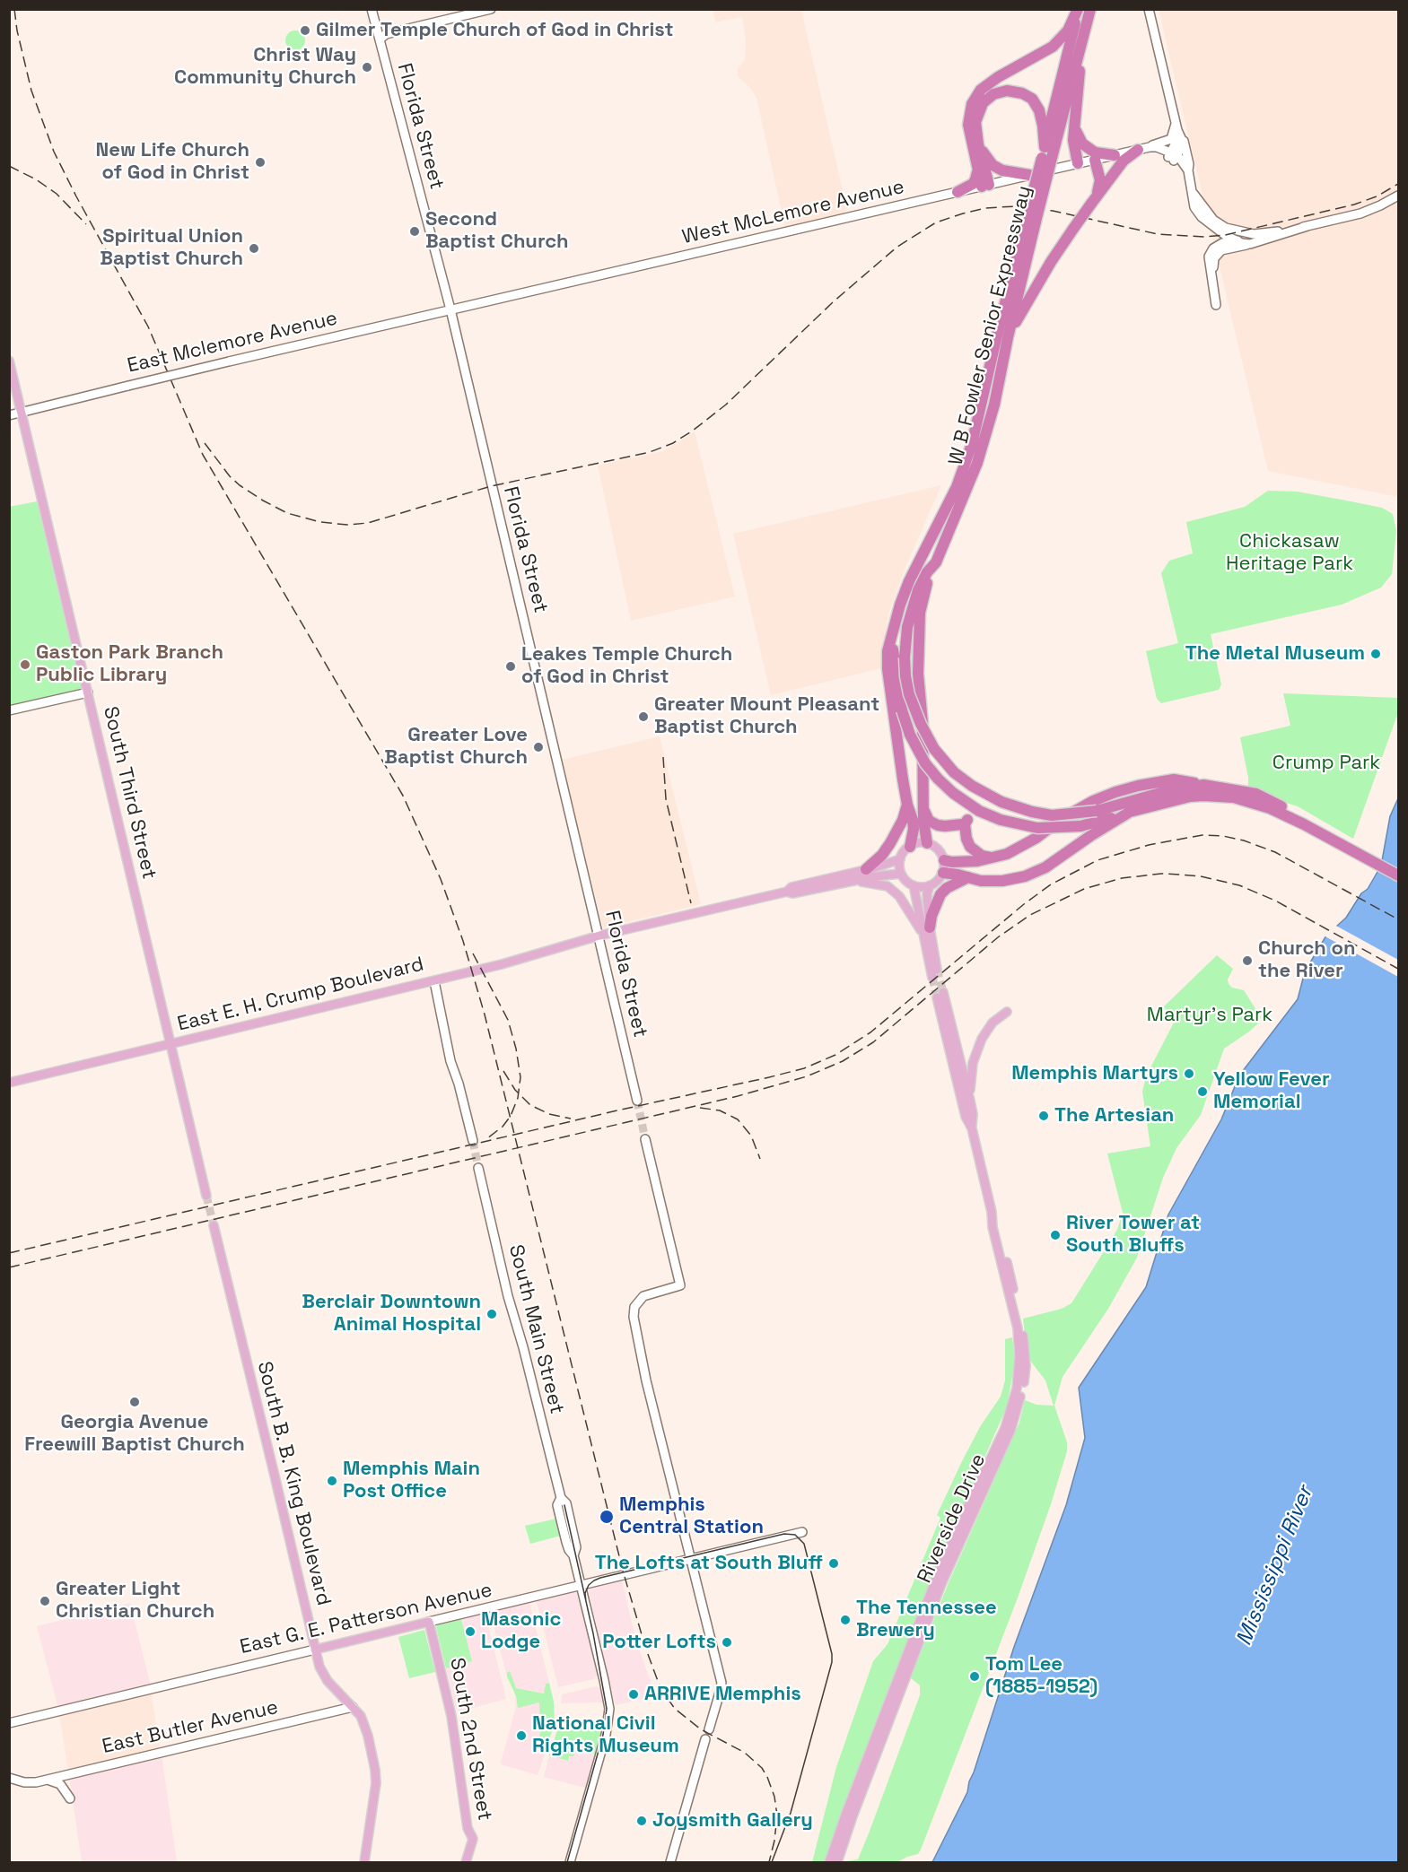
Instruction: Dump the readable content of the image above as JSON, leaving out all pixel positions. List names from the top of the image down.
{
  "streets": {
    "highway": ["W B Fowler Senior Expressway"],
    "main road": [
      "Florida Street",
      "West McLemore Avenue",
      "East Mclemore Avenue",
      "South Third Street",
      "East E. H. Crump Boulevard",
      "South Main Street",
      "South B. B. King Boulevard",
      "Riverside Drive",
      "East G. E. Patterson Avenue",
      "East Butler Avenue",
      "South 2nd Street"
    ]
  },
  "crossings": [
    ["Florida Street", "West McLemore Avenue"],
    ["Florida Street", "East Mclemore Avenue"],
    ["Florida Street", "East E. H. Crump Boulevard"],
    ["West McLemore Avenue", "East Mclemore Avenue"],
    ["East Mclemore Avenue", "South Third Street"],
    ["South Third Street", "East E. H. Crump Boulevard"],
    ["South Main Street", "East G. E. Patterson Avenue"],
    ["South B. B. King Boulevard", "East G. E. Patterson Avenue"],
    ["South B. B. King Boulevard", "East Butler Avenue"],
    ["East G. E. Patterson Avenue", "South 2nd Street"]
  ],
  "water": ["Mississippi River"],
  "parks": ["Chickasaw Heritage Park", "Crump Park", "Martyr's Park"],
  "places": [
    "Gilmer Temple Church of God in Christ",
    "Christ Way Community Church",
    "New Life Church of God in Christ",
    "Second Baptist Church",
    "Spiritual Union Baptist Church",
    "The Metal Museum",
    "Gaston Park Branch Public Library",
    "Leakes Temple Church of God in Christ",
    "Greater Mount Pleasant Baptist Church",
    "Greater Love Baptist Church",
    "Church on the River",
    "Memphis Martyrs",
    "Yellow Fever Memorial",
    "The Artesian",
    "River Tower at South Bluffs",
    "Berclair Downtown Animal Hospital",
    "Georgia Avenue Freewill Baptist Church",
    "Memphis Main Post Office",
    "Memphis Central Station",
    "The Lofts at South Bluff",
    "Greater Light Christian Church",
    "The Tennessee Brewery",
    "Masonic Lodge",
    "Potter Lofts",
    "Tom Lee (1885-1952)",
    "ARRIVE Memphis",
    "National Civil Rights Museum",
    "Joysmith Gallery"
  ]
}
